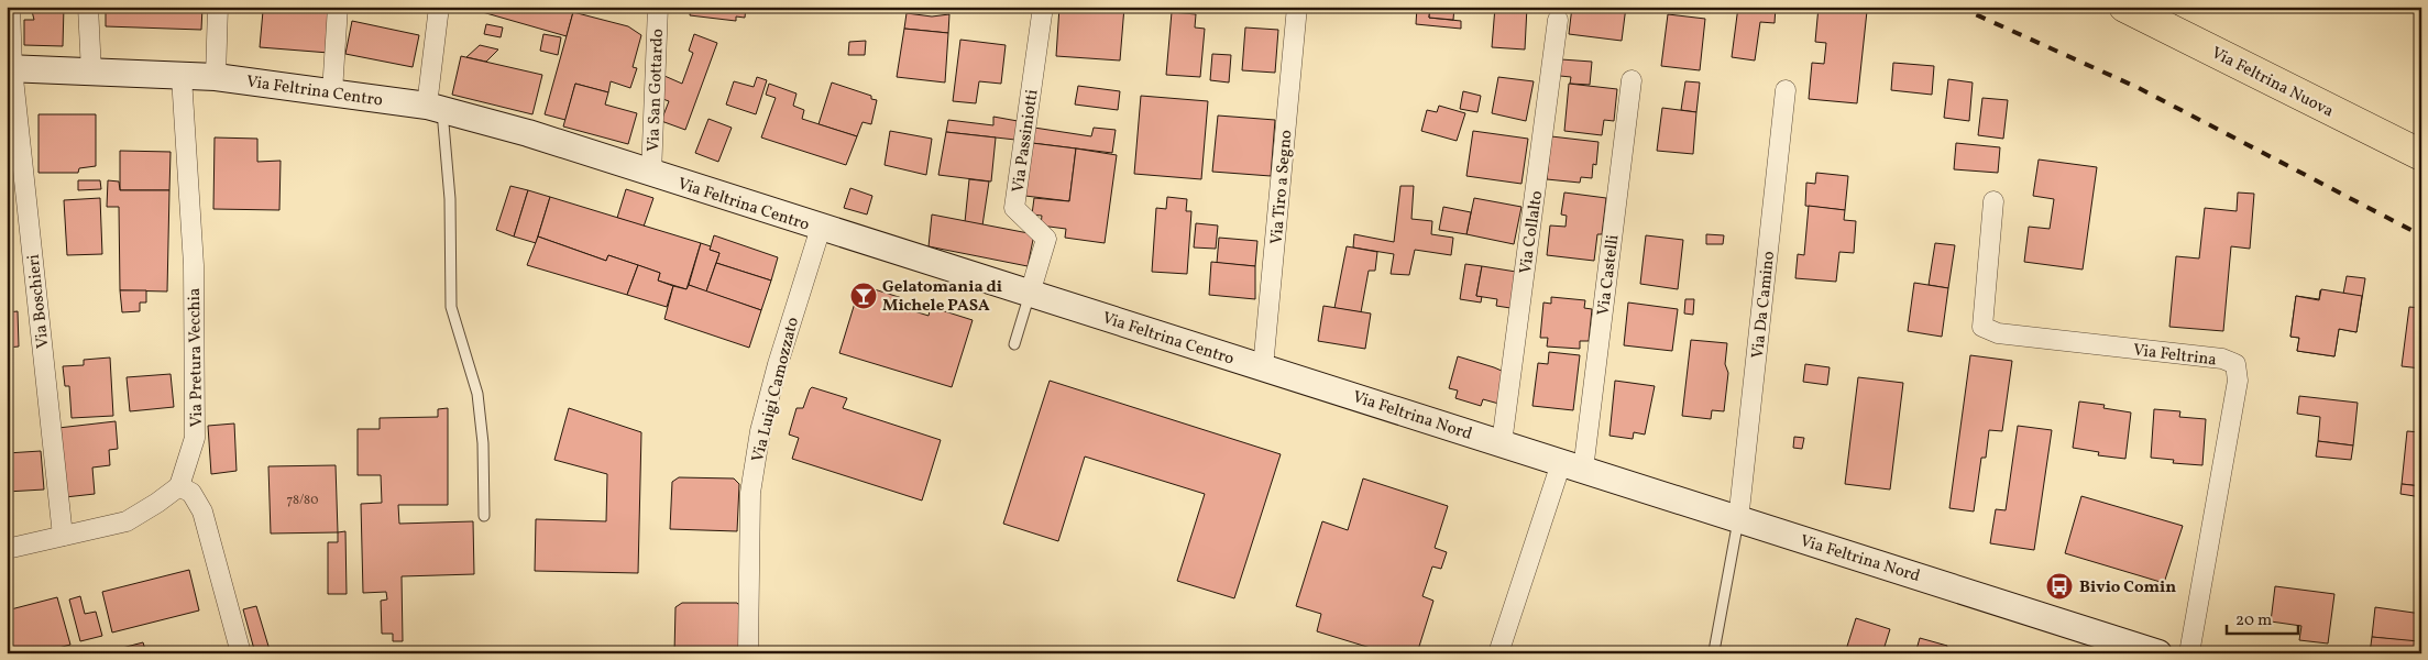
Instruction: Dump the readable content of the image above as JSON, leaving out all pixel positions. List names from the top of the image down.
{
  "streets": {
    "main road": ["Via Feltrina Nuova", "Via Feltrina Centro", "Via Feltrina Nord"],
    "street": [
      "Via San Gottardo",
      "Via Passiniotti",
      "Via Tiro a Segno",
      "Via Collalto",
      "Via Castelli",
      "Via Boschieri",
      "Via Da Camino",
      "Via Feltrina",
      "Via Pretura Vecchia",
      "Via Luigi Camozzato"
    ]
  },
  "crossings": [
    ["Via Feltrina Centro", "Via San Gottardo"],
    ["Via Feltrina Centro", "Via Passiniotti"],
    ["Via Feltrina Centro", "Via Tiro a Segno"],
    ["Via Feltrina Centro", "Via Boschieri"],
    ["Via Feltrina Centro", "Via Pretura Vecchia"],
    ["Via Feltrina Centro", "Via Luigi Camozzato"],
    ["Via Feltrina Centro", "Via Feltrina Nord"],
    ["Via Tiro a Segno", "Via Feltrina Nord"],
    ["Via Collalto", "Via Feltrina Nord"],
    ["Via Castelli", "Via Feltrina Nord"],
    ["Via Da Camino", "Via Feltrina Nord"]
  ],
  "places": {
    "bar": ["Gelatomania di Michele PASA"],
    "bus stop": ["Bivio Comin"]
  },
  "house_numbers": ["78/80"],
  "scale_bar": "20 m"
}
